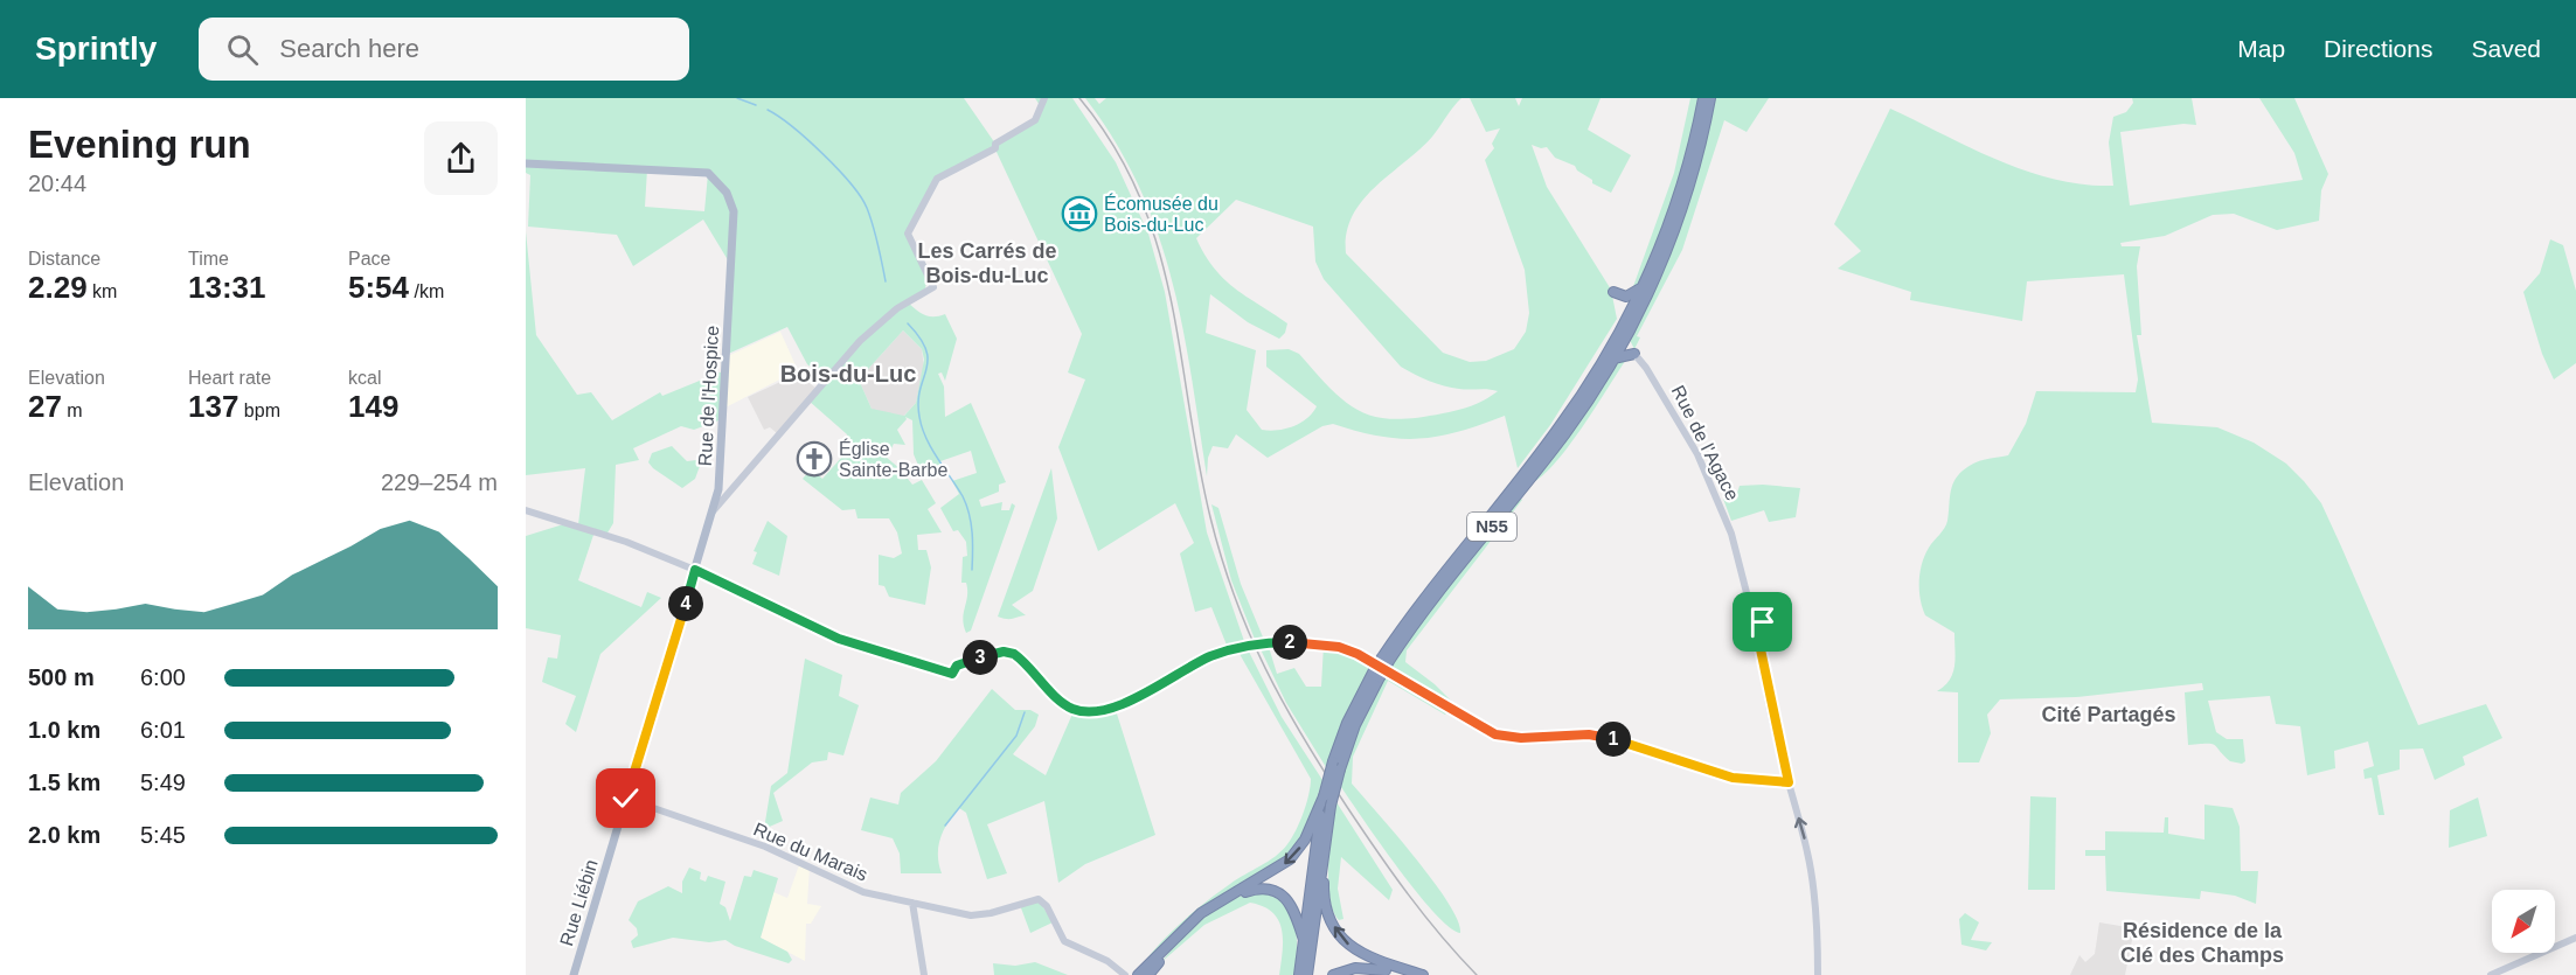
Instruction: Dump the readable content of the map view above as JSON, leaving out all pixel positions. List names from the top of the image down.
{
  "streets": {
    "highway": ["N55"],
    "main road": ["Rue de l'Hospice", "Rue Liébin"],
    "street": ["Rue de l'Agace", "Rue du Marais"]
  },
  "crossings": [
    ["Rue de l'Hospice", "Rue du Marais"],
    ["Rue de l'Hospice", "Rue Liébin"],
    ["Rue du Marais", "Rue Liébin"]
  ],
  "districts": [
    "Les Carrés de Bois-du-Luc",
    "Bois-du-Luc",
    "Cité Partagés",
    "Résidence de la Clé des Champs"
  ],
  "places": {
    "museum": ["Écomusée du Bois-du-Luc"],
    "church": ["Église Sainte-Barbe"]
  },
  "north": "bottom left",
  "page": {
    "header": "Sprintly",
    "search": "Search here",
    "nav": ["Map", "Directions", "Saved"],
    "heading": ["Evening run", "20:44"],
    "stats": [
      ["Distance", "2.29 km"],
      ["Time", "13:31"],
      ["Pace", "5:54 /km"],
      ["Elevation", "27 m"],
      ["Heart rate", "137 bpm"],
      ["kcal", "149"]
    ],
    "chart": ["Elevation", "229–254 m"],
    "pins": [
      "4",
      "2",
      "3",
      "1"
    ],
    "list": [
      {
        "name": "500 m",
        "note": "6:00"
      },
      {
        "name": "1.0 km",
        "note": "6:01"
      },
      {
        "name": "1.5 km",
        "note": "5:49"
      },
      {
        "name": "2.0 km",
        "note": "5:45"
      }
    ]
  }
}
